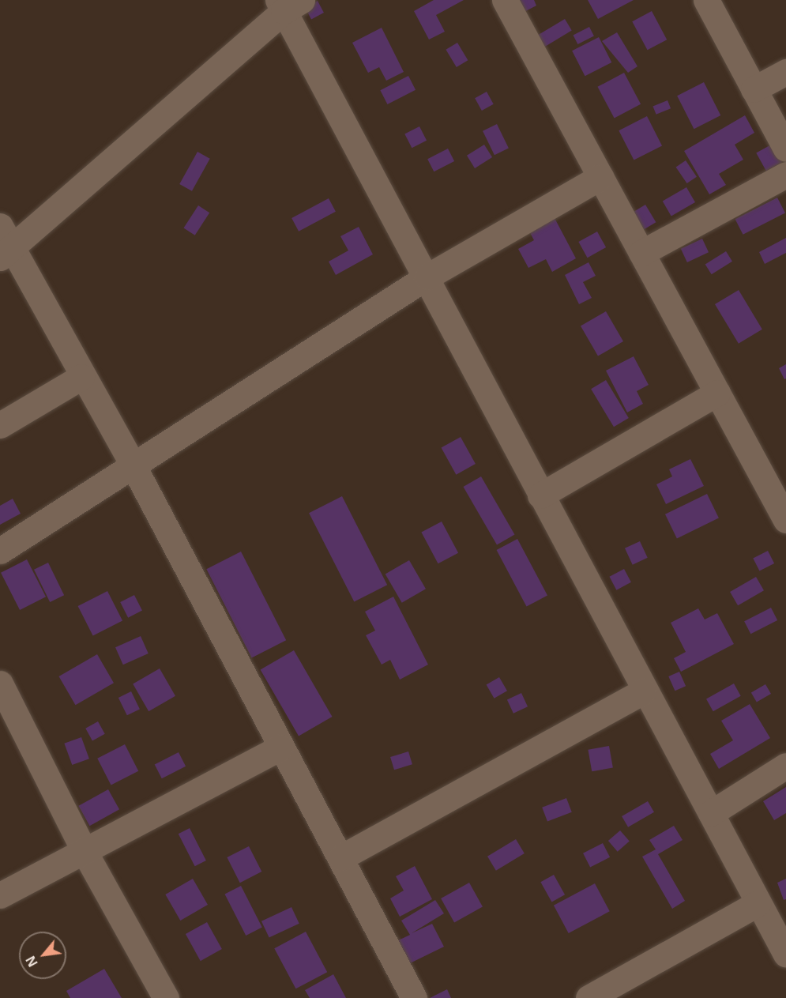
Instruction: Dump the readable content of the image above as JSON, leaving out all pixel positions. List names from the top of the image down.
{
  "north": "bottom left"
}
